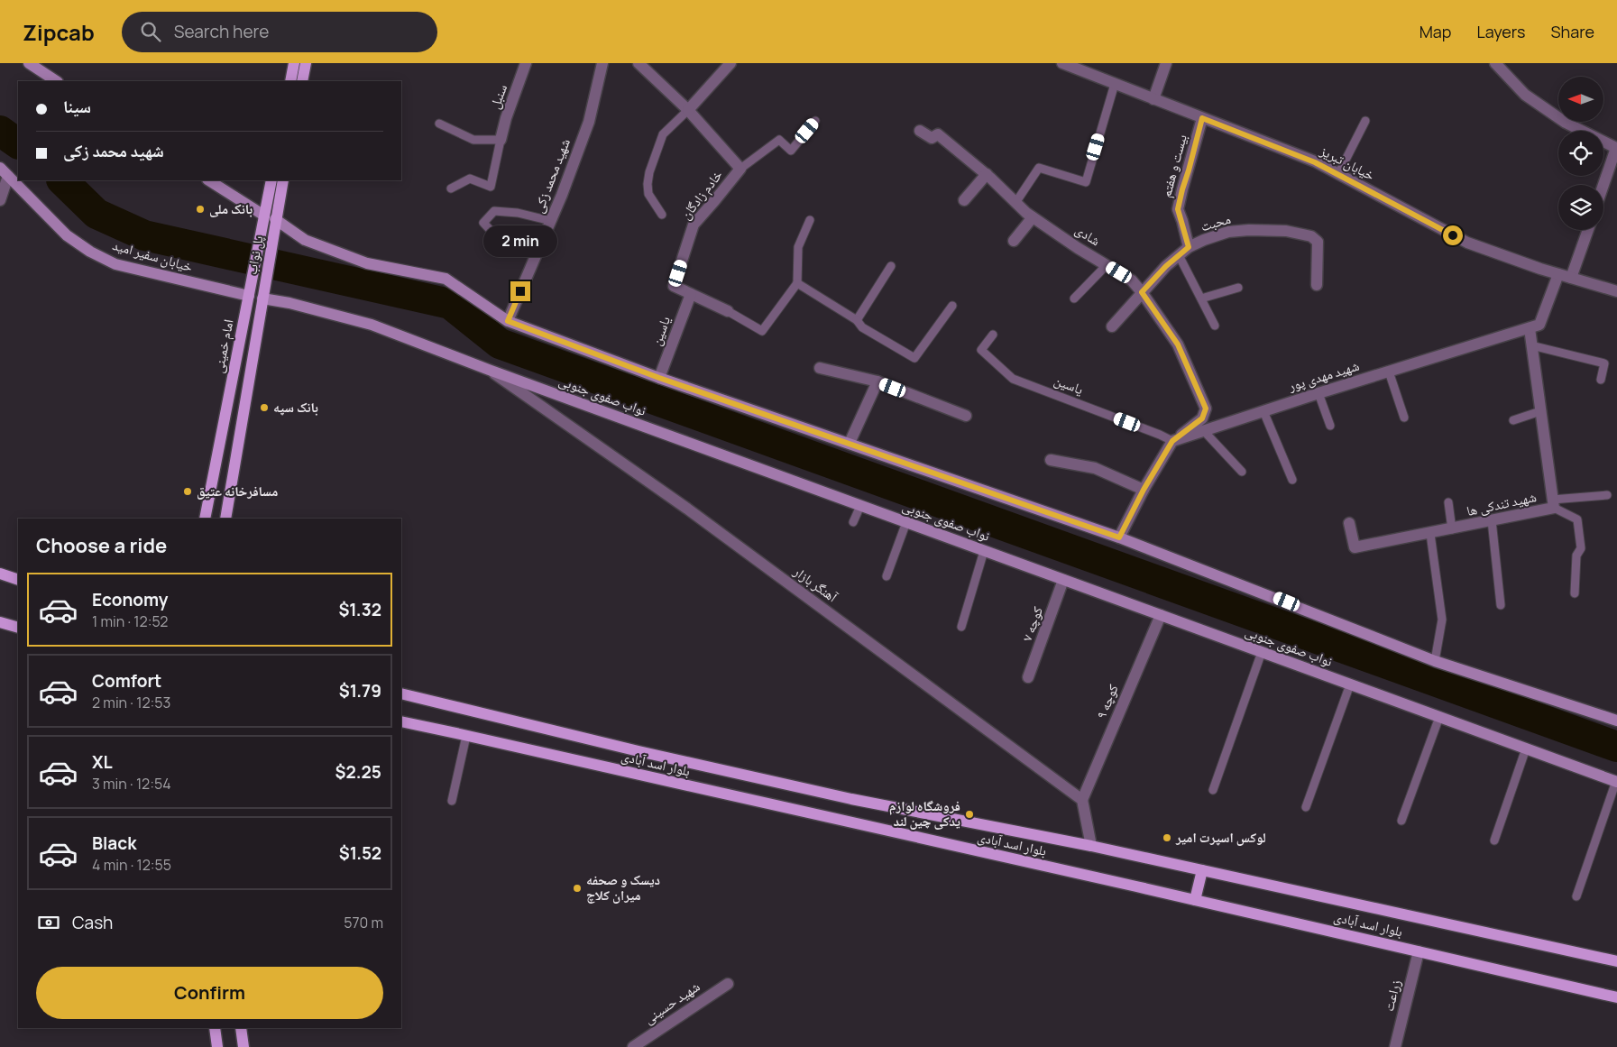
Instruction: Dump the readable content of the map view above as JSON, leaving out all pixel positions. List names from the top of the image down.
{
  "streets": {
    "main road": [
      "پل نواب",
      "خیابان سفیر امید",
      "امام خمینی",
      "نواب صفوی جنوبی",
      "بلوار اسد آبادی"
    ],
    "street": [
      "سنبل",
      "خیابان تبریز",
      "بیست و هفتم",
      "شهید محمد زکی",
      "خادم زادگان",
      "محبت",
      "شادی",
      "یاسین",
      "شهید مهدی پور",
      "شهید تندکی ها",
      "آهنگر بازار",
      "کوچه ۷",
      "کوچه ۹",
      "زراعت",
      "شهید حسینی"
    ]
  },
  "crossings": [
    ["خیابان تبریز", "بیست و هفتم"],
    ["خیابان تبریز", "شهید مهدی پور"],
    ["بیست و هفتم", "محبت"],
    ["خادم زادگان", "یاسین"],
    ["محبت", "شادی"],
    ["شادی", "یاسین"],
    ["شادی", "شهید مهدی پور"],
    ["پل نواب", "امام خمینی"],
    ["پل نواب", "نواب صفوی جنوبی"],
    ["خیابان سفیر امید", "امام خمینی"],
    ["یاسین", "شهید مهدی پور"],
    ["شهید مهدی پور", "شهید تندکی ها"],
    ["نواب صفوی جنوبی", "آهنگر بازار"],
    ["نواب صفوی جنوبی", "کوچه ۷"],
    ["نواب صفوی جنوبی", "کوچه ۹"],
    ["آهنگر بازار", "کوچه ۹"],
    ["بلوار اسد آبادی", "زراعت"]
  ],
  "places": [
    "بانک ملی",
    "بانک سپه",
    "مسافرخانه عتیق",
    "فروشگاه لوازم یدکی چین لند",
    "لوکس اسپرت امیر",
    "دیسک و صحفه میران کلاچ"
  ],
  "north": "left",
  "page": {
    "header": "Zipcab",
    "search": "Search here",
    "nav": ["Map", "Layers", "Share"],
    "banner": ["سینا", "شهید محمد زکی"],
    "bubble": "2 min",
    "heading": "Choose a ride",
    "list": [
      {
        "name": "Economy",
        "note": "1 min · 12:52",
        "value": "$1.32"
      },
      {
        "name": "Comfort",
        "note": "2 min · 12:53",
        "value": "$1.79"
      },
      {
        "name": "XL",
        "note": "3 min · 12:54",
        "value": "$2.25"
      },
      {
        "name": "Black",
        "note": "4 min · 12:55",
        "value": "$1.52"
      }
    ],
    "pay": ["Cash", "570 m"],
    "buttons": "Confirm"
  }
}
